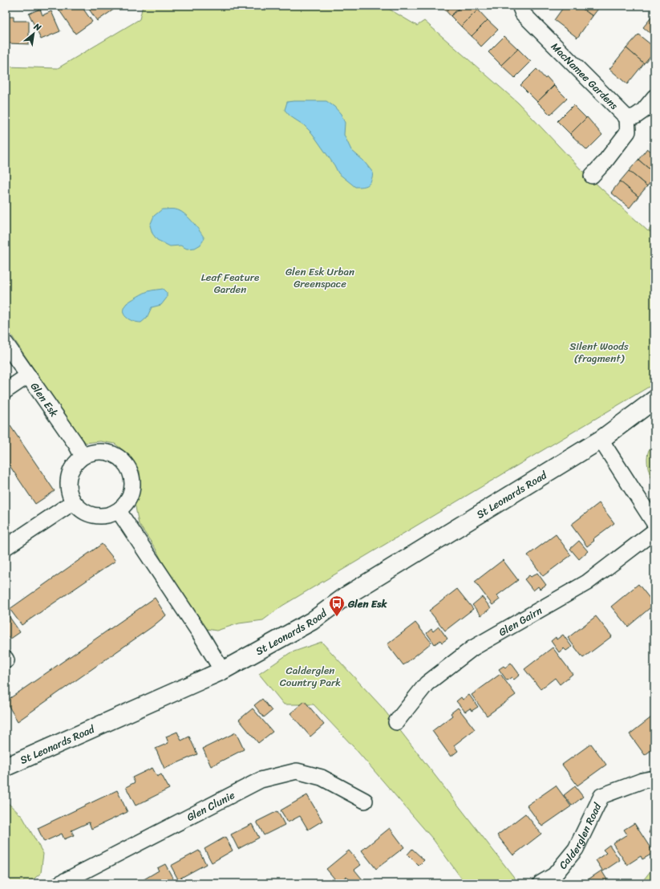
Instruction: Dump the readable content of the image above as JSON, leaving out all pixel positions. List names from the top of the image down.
{
  "streets": {
    "street": [
      "MacNamee Gardens",
      "Glen Esk",
      "St Leonards Road",
      "Glen Gairn",
      "Glen Clunie",
      "Calderglen Road"
    ]
  },
  "parks": [
    "Glen Esk Urban Greenspace",
    "Leaf Feature Garden",
    "Silent Woods (fragment)",
    "Calderglen Country Park"
  ],
  "places": {
    "bus stop": ["Glen Esk"]
  },
  "north": "top right"
}
